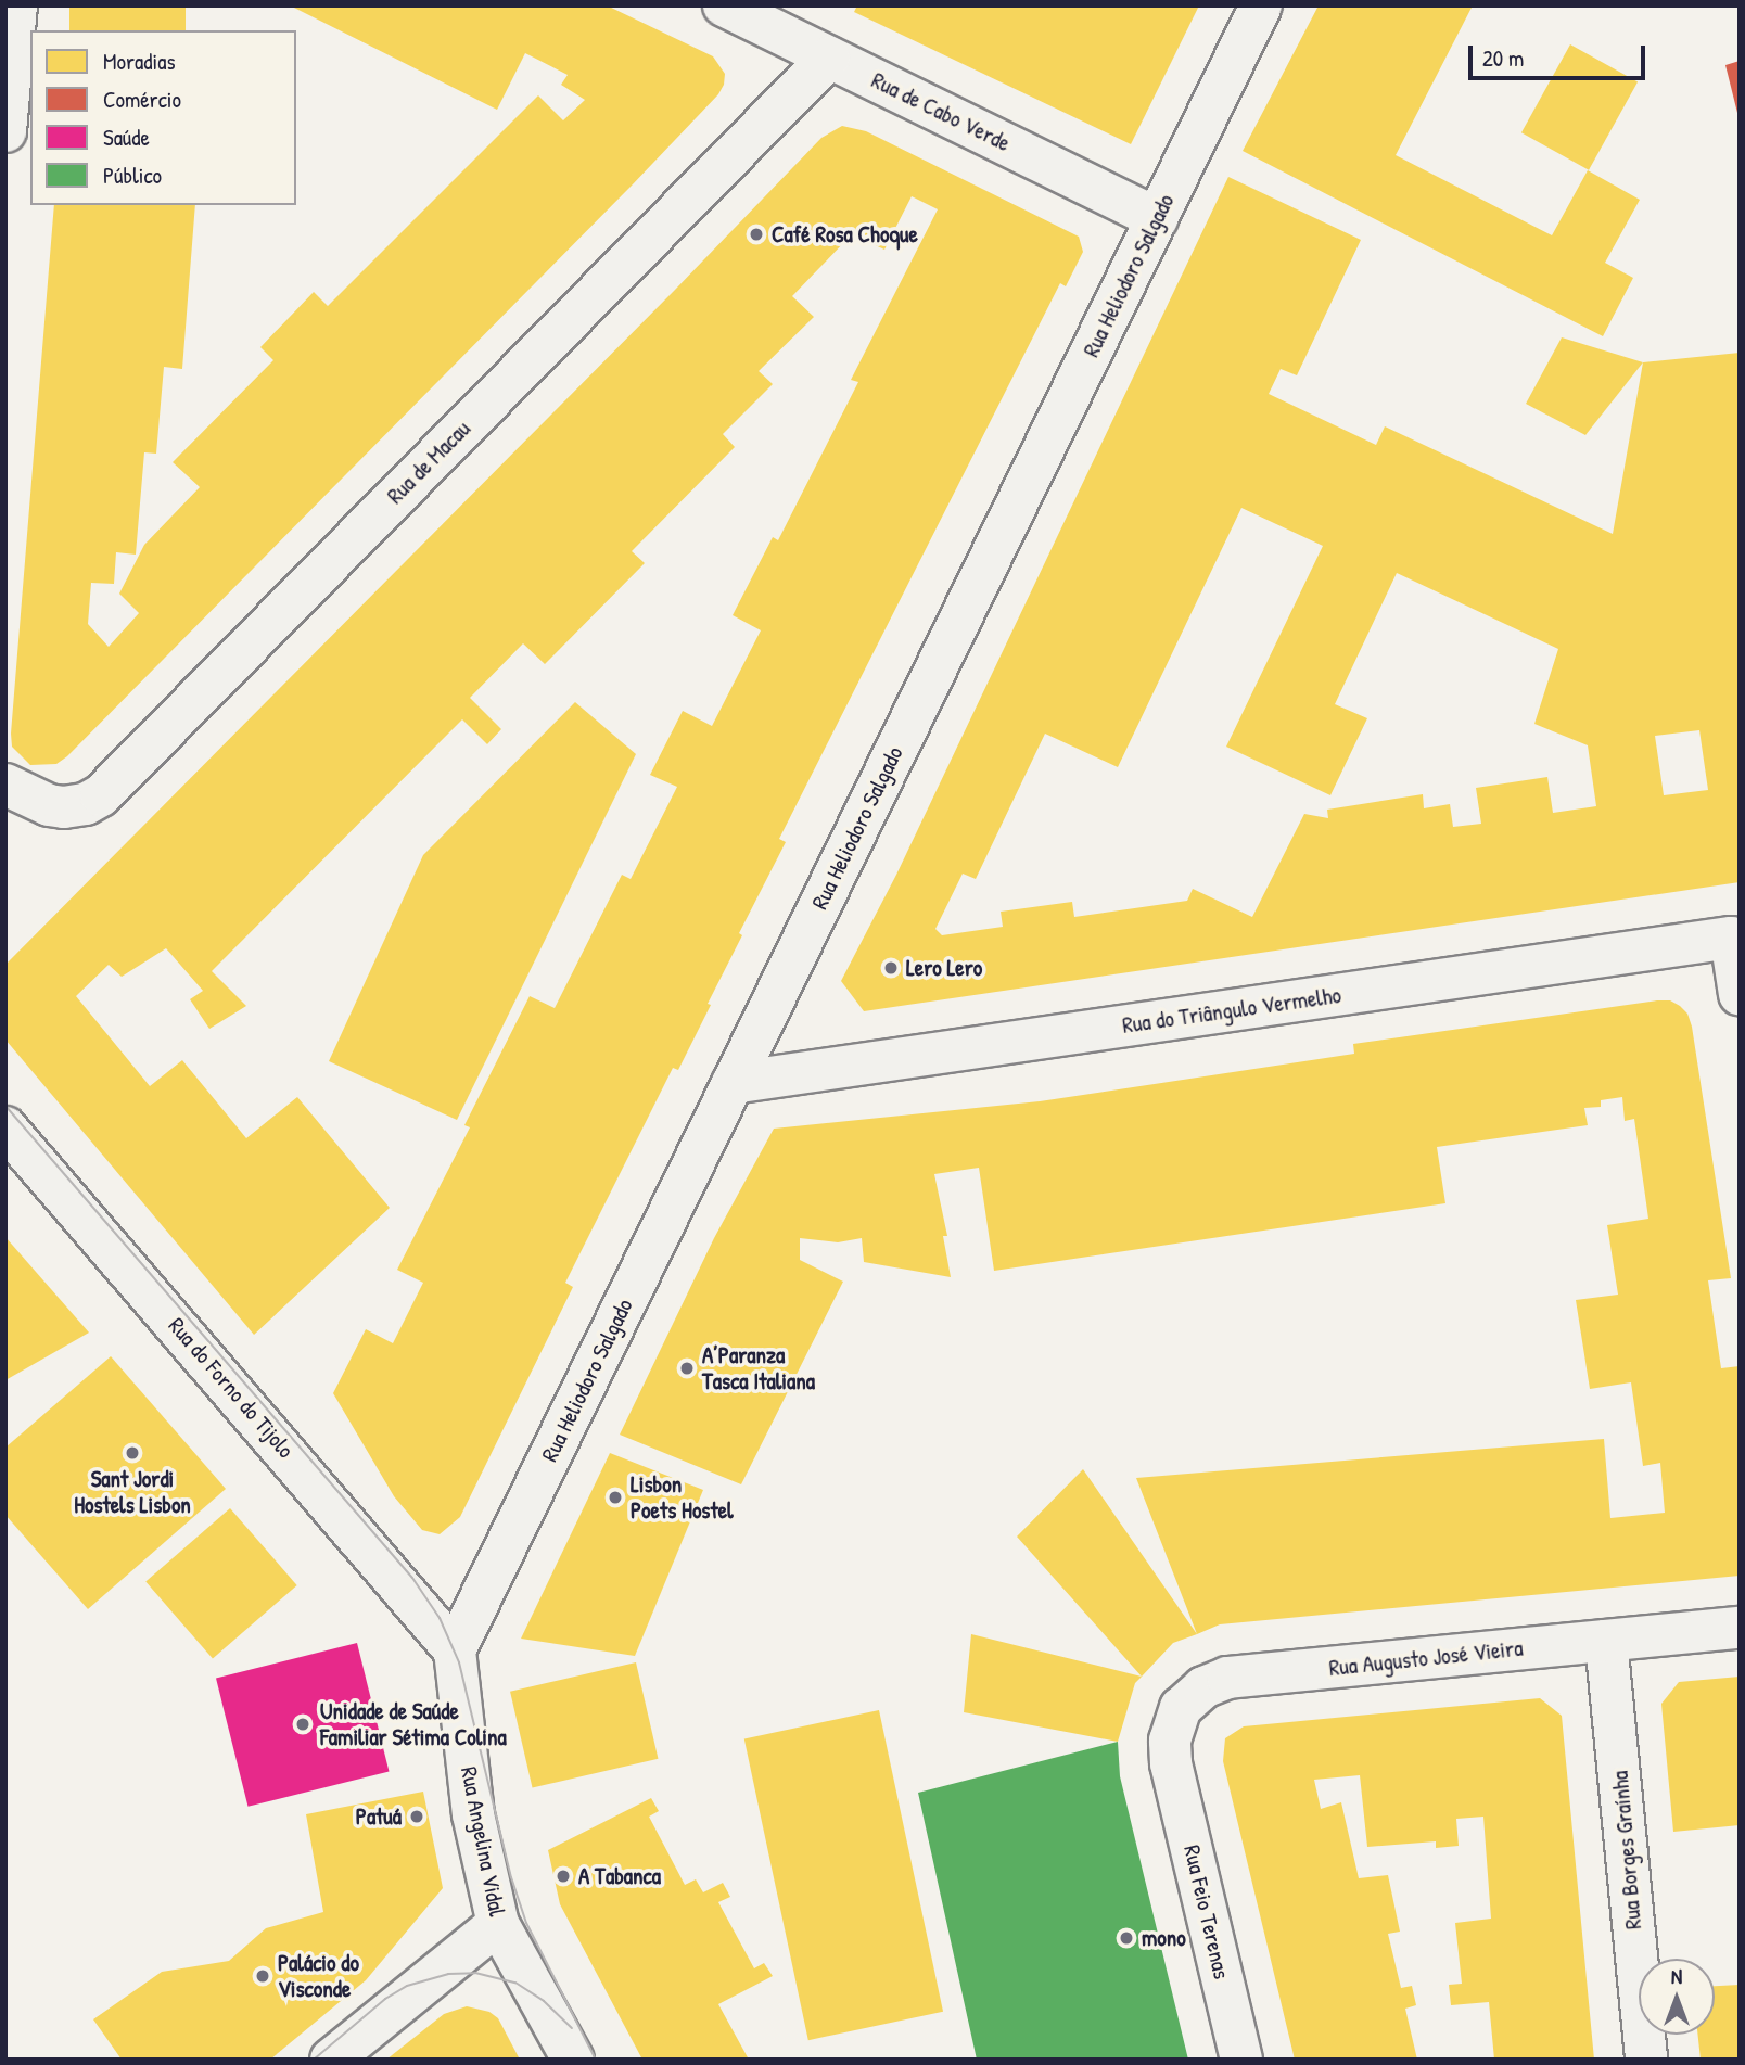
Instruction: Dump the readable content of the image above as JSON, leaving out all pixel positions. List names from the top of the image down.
{
  "streets": {
    "street": [
      "Rua de Cabo Verde",
      "Rua Heliodoro Salgado",
      "Rua de Macau",
      "Rua do Triângulo Vermelho",
      "Rua do Forno do Tijolo",
      "Rua Augusto José Vieira",
      "Rua Angelina Vidal",
      "Rua Borges Graínha",
      "Rua Feio Terenas"
    ]
  },
  "crossings": [
    ["Rua de Cabo Verde", "Rua Heliodoro Salgado"],
    ["Rua de Cabo Verde", "Rua de Macau"],
    ["Rua Heliodoro Salgado", "Rua do Triângulo Vermelho"],
    ["Rua Heliodoro Salgado", "Rua do Forno do Tijolo"],
    ["Rua Heliodoro Salgado", "Rua Angelina Vidal"],
    ["Rua do Forno do Tijolo", "Rua Angelina Vidal"],
    ["Rua Augusto José Vieira", "Rua Borges Graínha"],
    ["Rua Augusto José Vieira", "Rua Feio Terenas"]
  ],
  "places": [
    "Café Rosa Choque",
    "Lero Lero",
    "A’Paranza Tasca Italiana",
    "Sant Jordi Hostels Lisbon",
    "Lisbon Poets Hostel",
    "Unidade de Saúde Familiar Sétima Colina",
    "Patuá",
    "A Tabanca",
    "mono",
    "Palácio do Visconde"
  ],
  "legend": [
    "Moradias",
    "Comércio",
    "Saúde",
    "Público"
  ],
  "scale_bar": "20 m",
  "north": "top"
}
